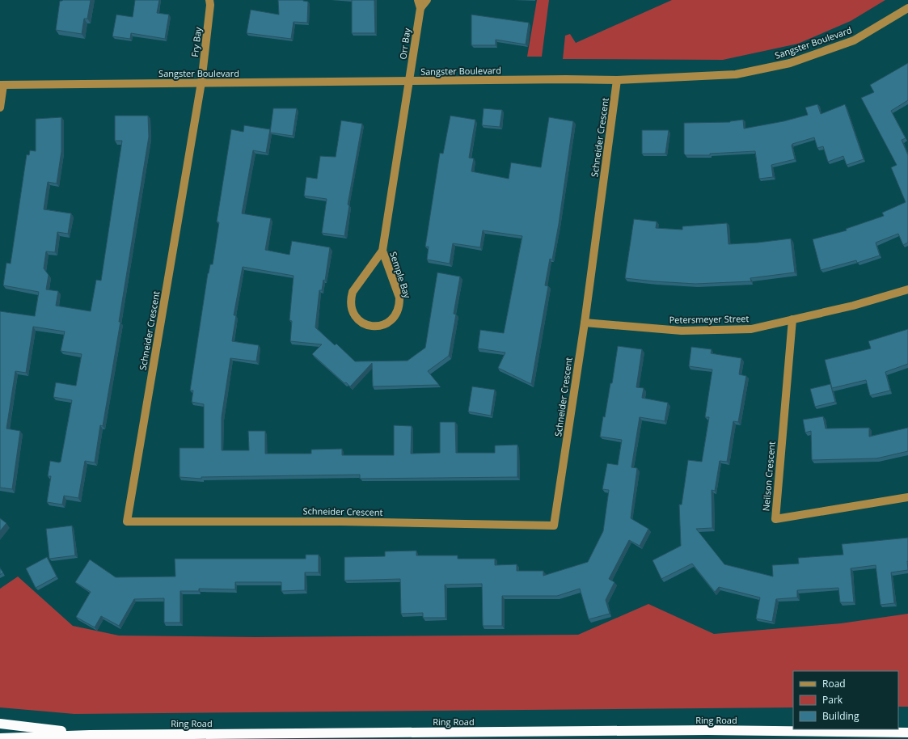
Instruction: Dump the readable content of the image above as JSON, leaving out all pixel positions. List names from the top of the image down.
{
  "streets": {
    "highway": ["Ring Road"],
    "street": [
      "Fry Bay",
      "Sangster Boulevard",
      "Orr Bay",
      "Schneider Crescent",
      "Semple Bay",
      "Petersmeyer Street",
      "Neilson Crescent"
    ]
  },
  "crossings": [
    ["Fry Bay", "Sangster Boulevard"],
    ["Fry Bay", "Schneider Crescent"],
    ["Sangster Boulevard", "Orr Bay"],
    ["Sangster Boulevard", "Schneider Crescent"],
    ["Sangster Boulevard", "Semple Bay"],
    ["Orr Bay", "Semple Bay"],
    ["Schneider Crescent", "Petersmeyer Street"],
    ["Petersmeyer Street", "Neilson Crescent"]
  ],
  "legend": ["Road", "Park", "Building"]
}
